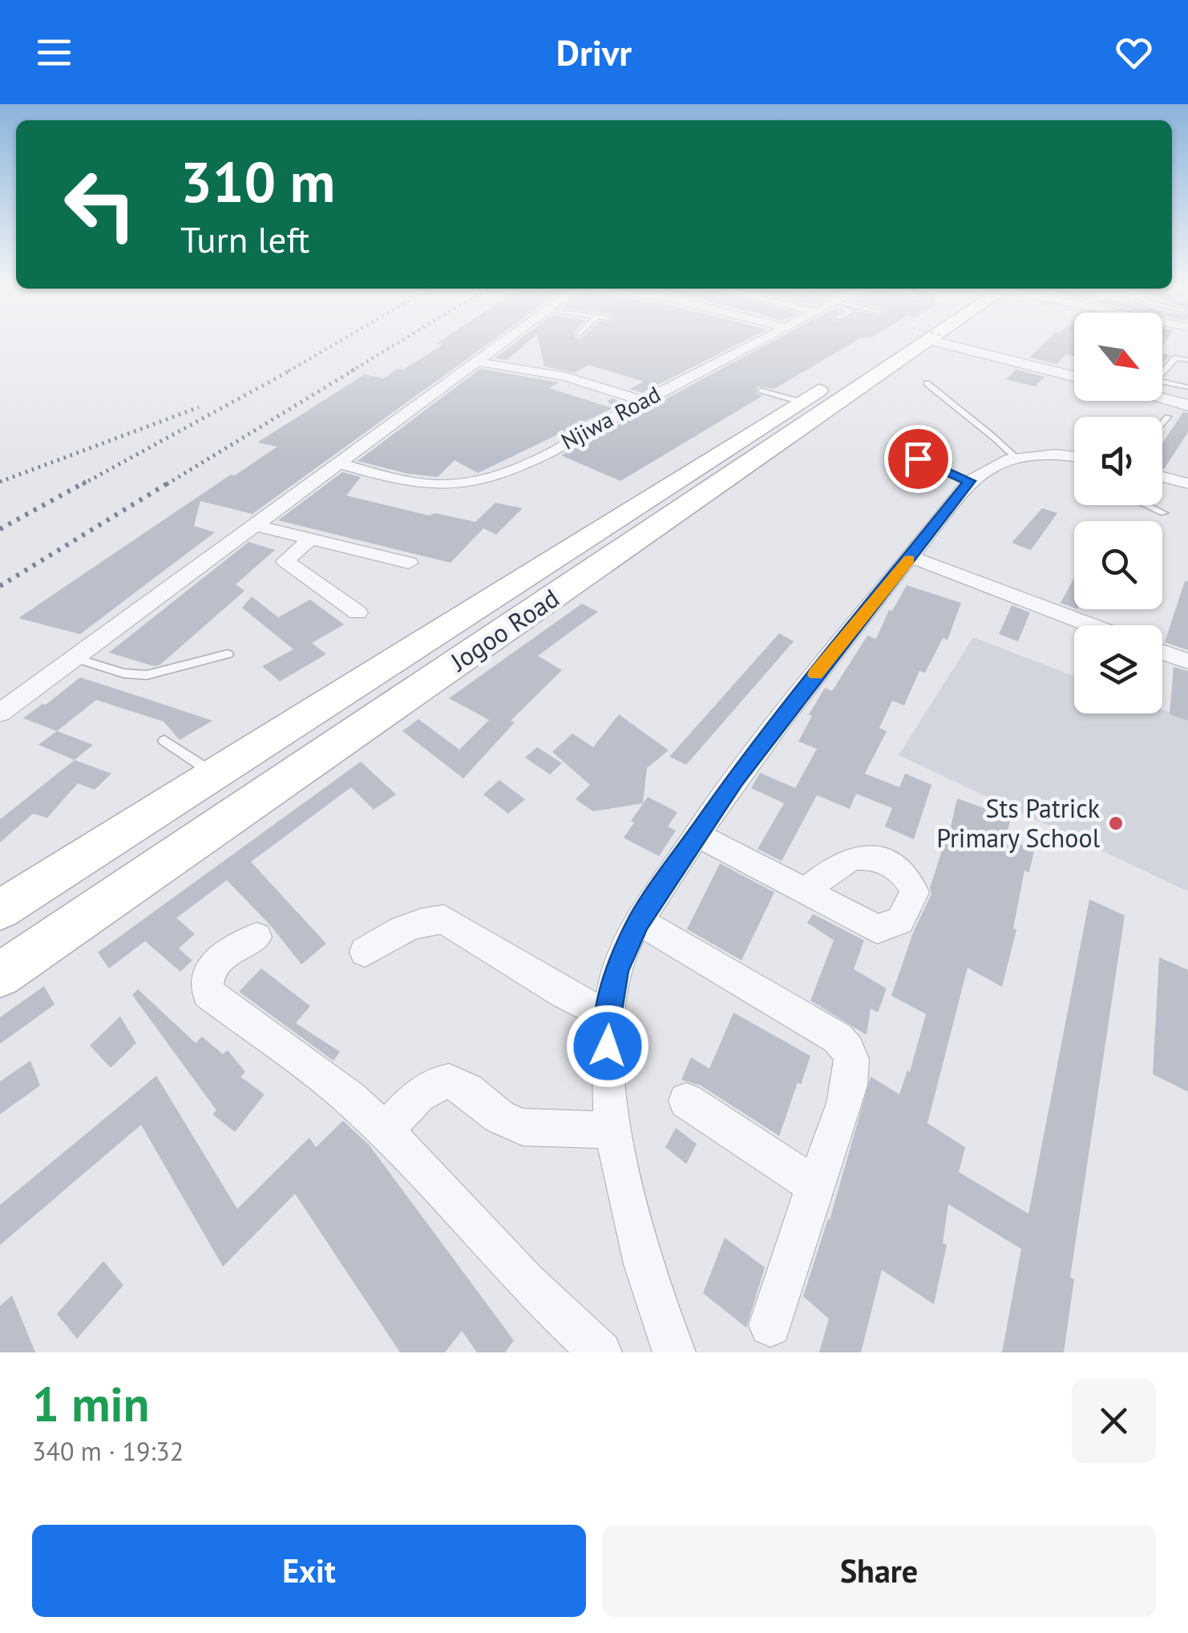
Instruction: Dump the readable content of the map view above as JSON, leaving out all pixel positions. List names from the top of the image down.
{
  "streets": {
    "main road": ["Jogoo Road"],
    "street": ["Njiwa Road"]
  },
  "places": ["Sts Patrick Primary School"],
  "north": "bottom right",
  "page": {
    "header": "Drivr",
    "turn": ["310 m", "Turn left"],
    "heading": ["1 min", "340 m · 19:32"],
    "buttons": ["Exit", "Share"]
  }
}
